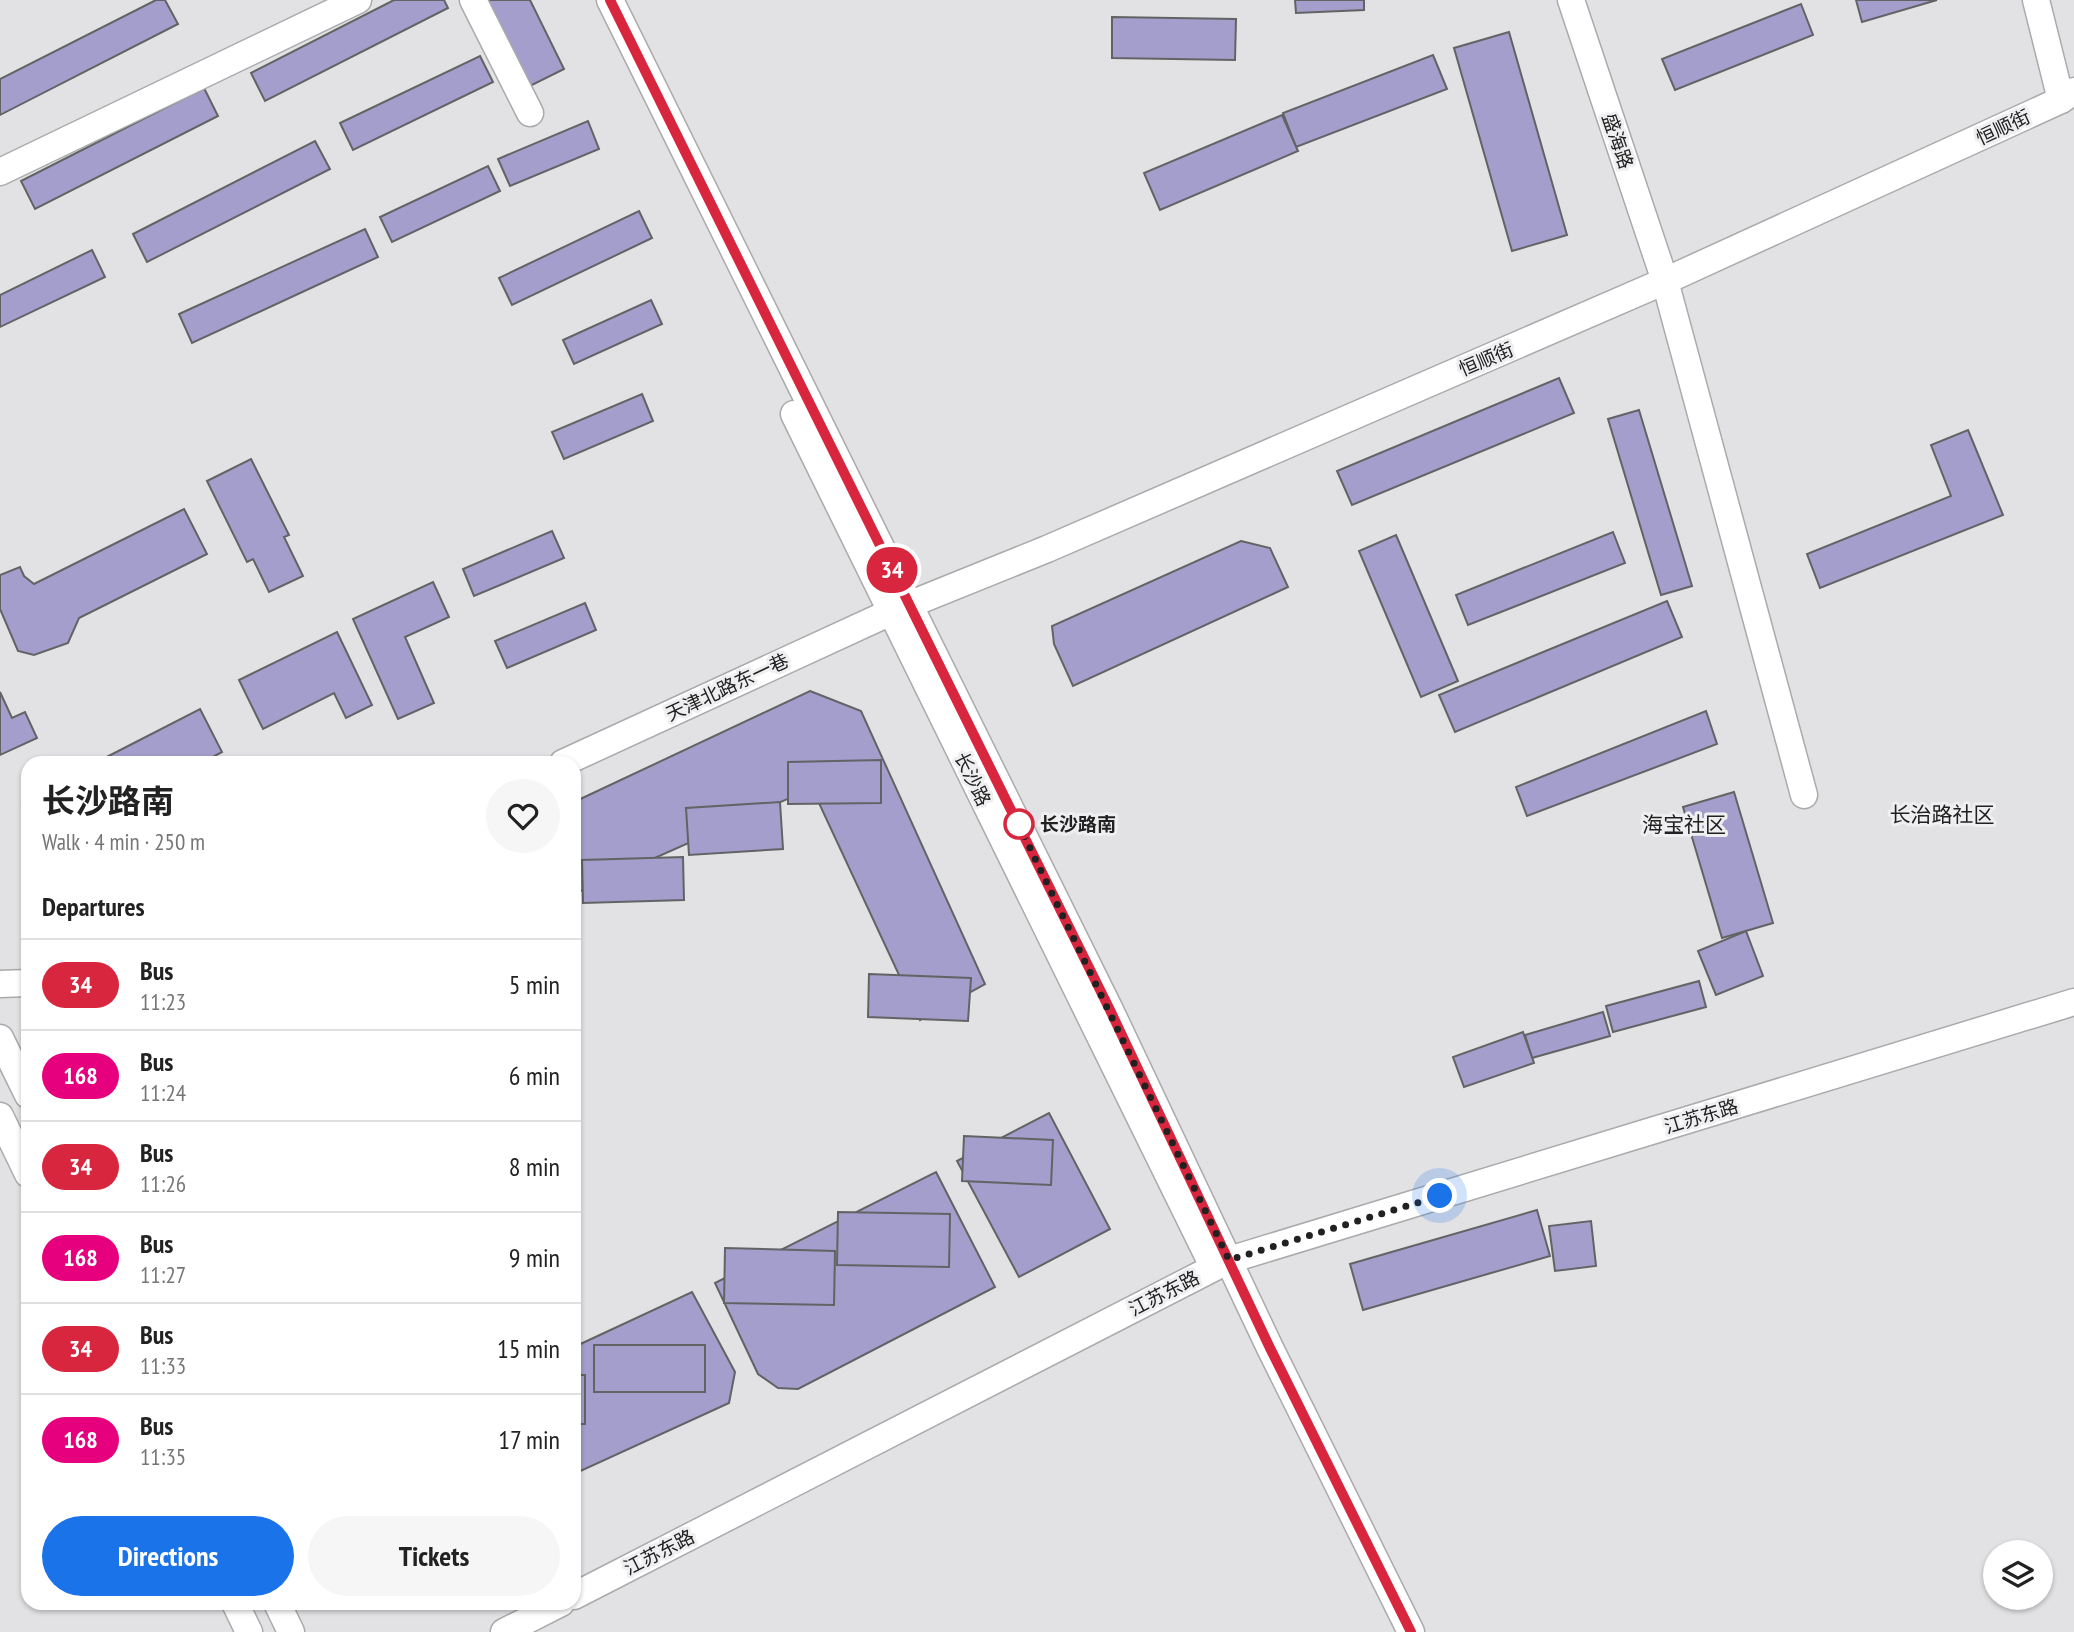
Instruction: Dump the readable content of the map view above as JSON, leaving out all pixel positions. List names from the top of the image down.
{
  "streets": {
    "street": [
      "恒顺街",
      "盛海路",
      "天津北路东一巷",
      "长沙路",
      "江苏东路"
    ]
  },
  "crossings": [
    ["恒顺街", "盛海路"],
    ["恒顺街", "天津北路东一巷"],
    ["恒顺街", "长沙路"],
    ["天津北路东一巷", "长沙路"],
    ["长沙路", "江苏东路"]
  ],
  "districts": ["长治路社区", "海宝社区"],
  "places": ["长沙路南"],
  "lines": ["bus line 34"],
  "page": {
    "on_map": "34",
    "heading": [
      ["长沙路南", "Walk · 4 min · 250 m"],
      "Departures"
    ],
    "list": [
      {
        "mark": "34",
        "name": "Bus",
        "note": "11:23",
        "value": "5 min"
      },
      {
        "mark": "168",
        "name": "Bus",
        "note": "11:24",
        "value": "6 min"
      },
      {
        "mark": "34",
        "name": "Bus",
        "note": "11:26",
        "value": "8 min"
      },
      {
        "mark": "168",
        "name": "Bus",
        "note": "11:27",
        "value": "9 min"
      },
      {
        "mark": "34",
        "name": "Bus",
        "note": "11:33",
        "value": "15 min"
      },
      {
        "mark": "168",
        "name": "Bus",
        "note": "11:35",
        "value": "17 min"
      }
    ],
    "buttons": ["Directions", "Tickets"]
  }
}
